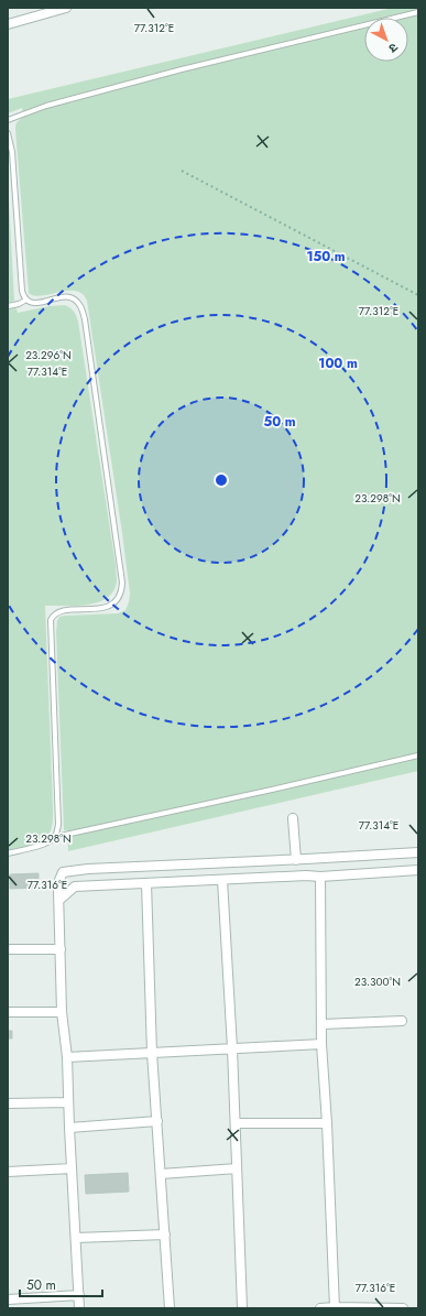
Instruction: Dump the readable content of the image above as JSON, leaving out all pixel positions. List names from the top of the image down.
{
  "scale_bar": "50 m",
  "north": "bottom right",
  "coordinates": [
    "77.312°E",
    "23.296°N",
    "77.314°E",
    "23.298°N",
    "77.316°E",
    "23.300°N"
  ],
  "rings": ["150 m", "100 m", "50 m"]
}
